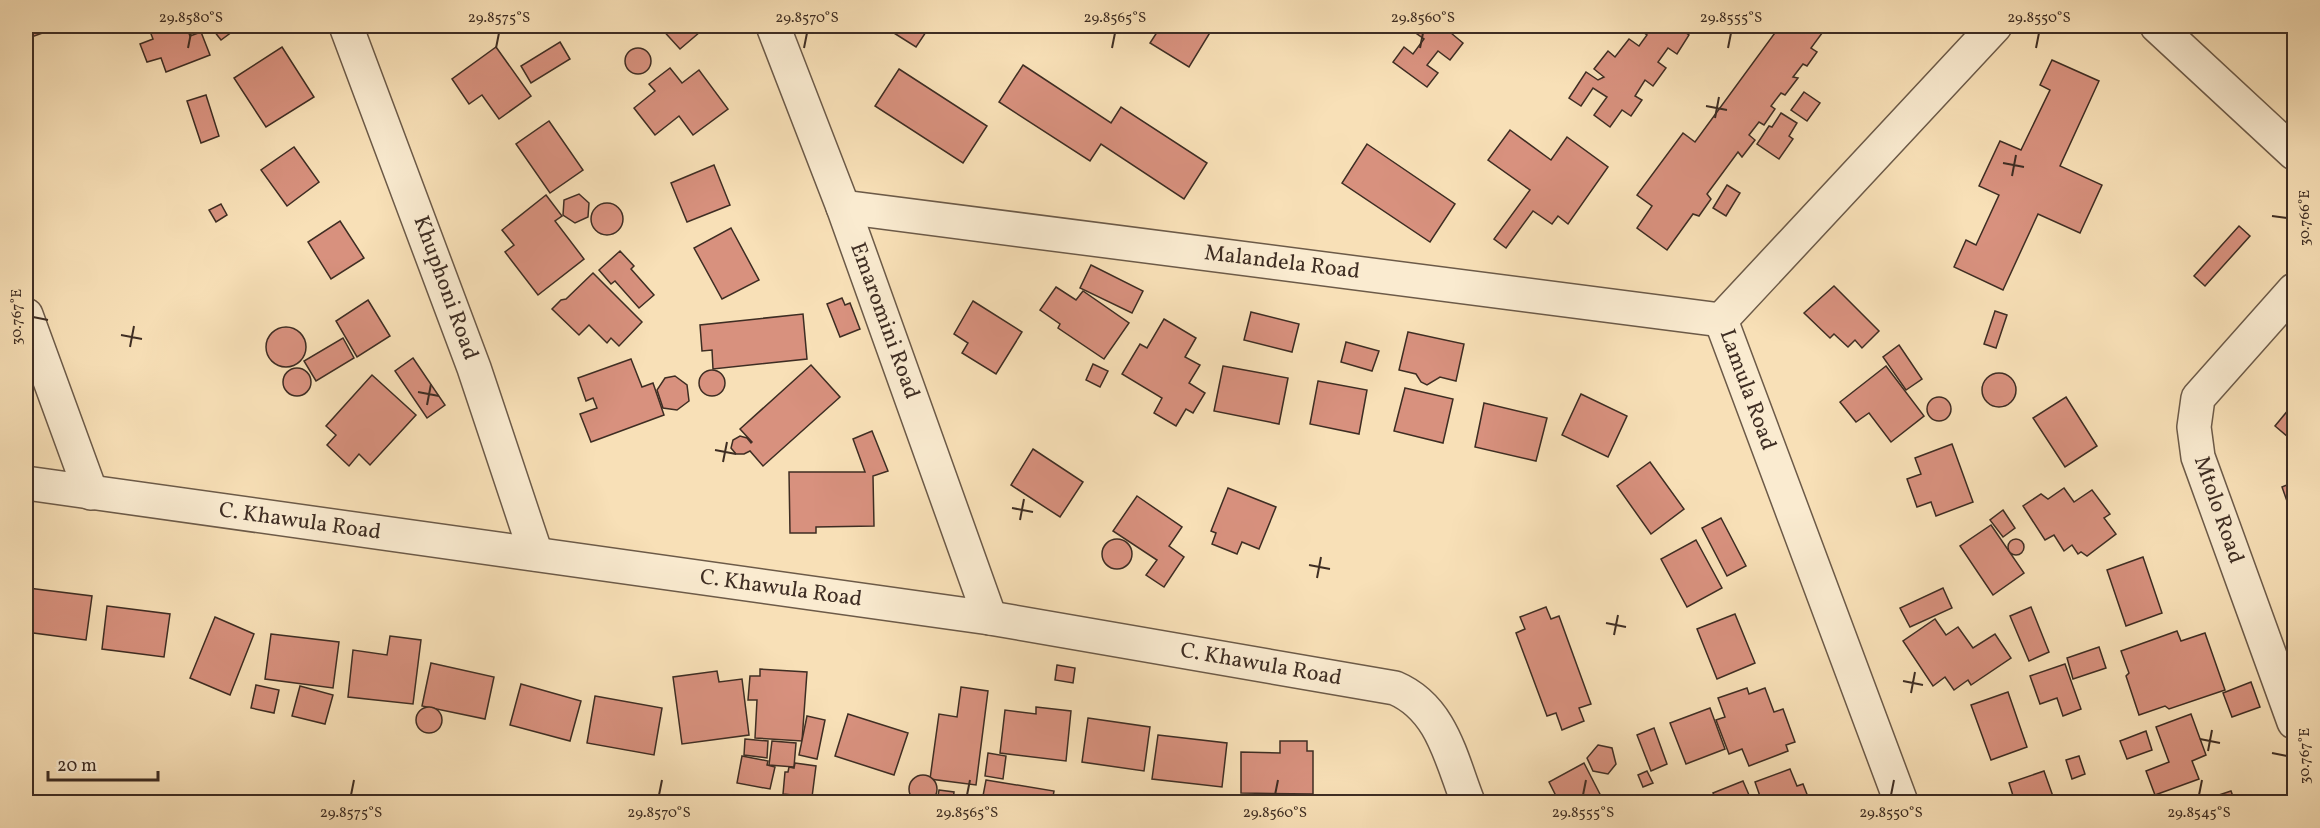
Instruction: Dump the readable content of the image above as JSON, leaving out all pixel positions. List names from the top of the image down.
{
  "streets": {
    "street": [
      "Malandela Road",
      "Khuphoni Road",
      "Emaromini Road",
      "Lamula Road",
      "Mtolo Road",
      "C. Khawula Road"
    ]
  },
  "crossings": [
    ["Malandela Road", "Emaromini Road"],
    ["Malandela Road", "Lamula Road"],
    ["Khuphoni Road", "C. Khawula Road"],
    ["Emaromini Road", "C. Khawula Road"]
  ],
  "scale_bar": "20 m",
  "coordinates": [
    "29.8580°S",
    "29.8575°S",
    "29.8570°S",
    "29.8565°S",
    "29.8560°S",
    "29.8555°S",
    "29.8550°S",
    "30.766°E",
    "30.767°E",
    "29.8545°S"
  ]
}
